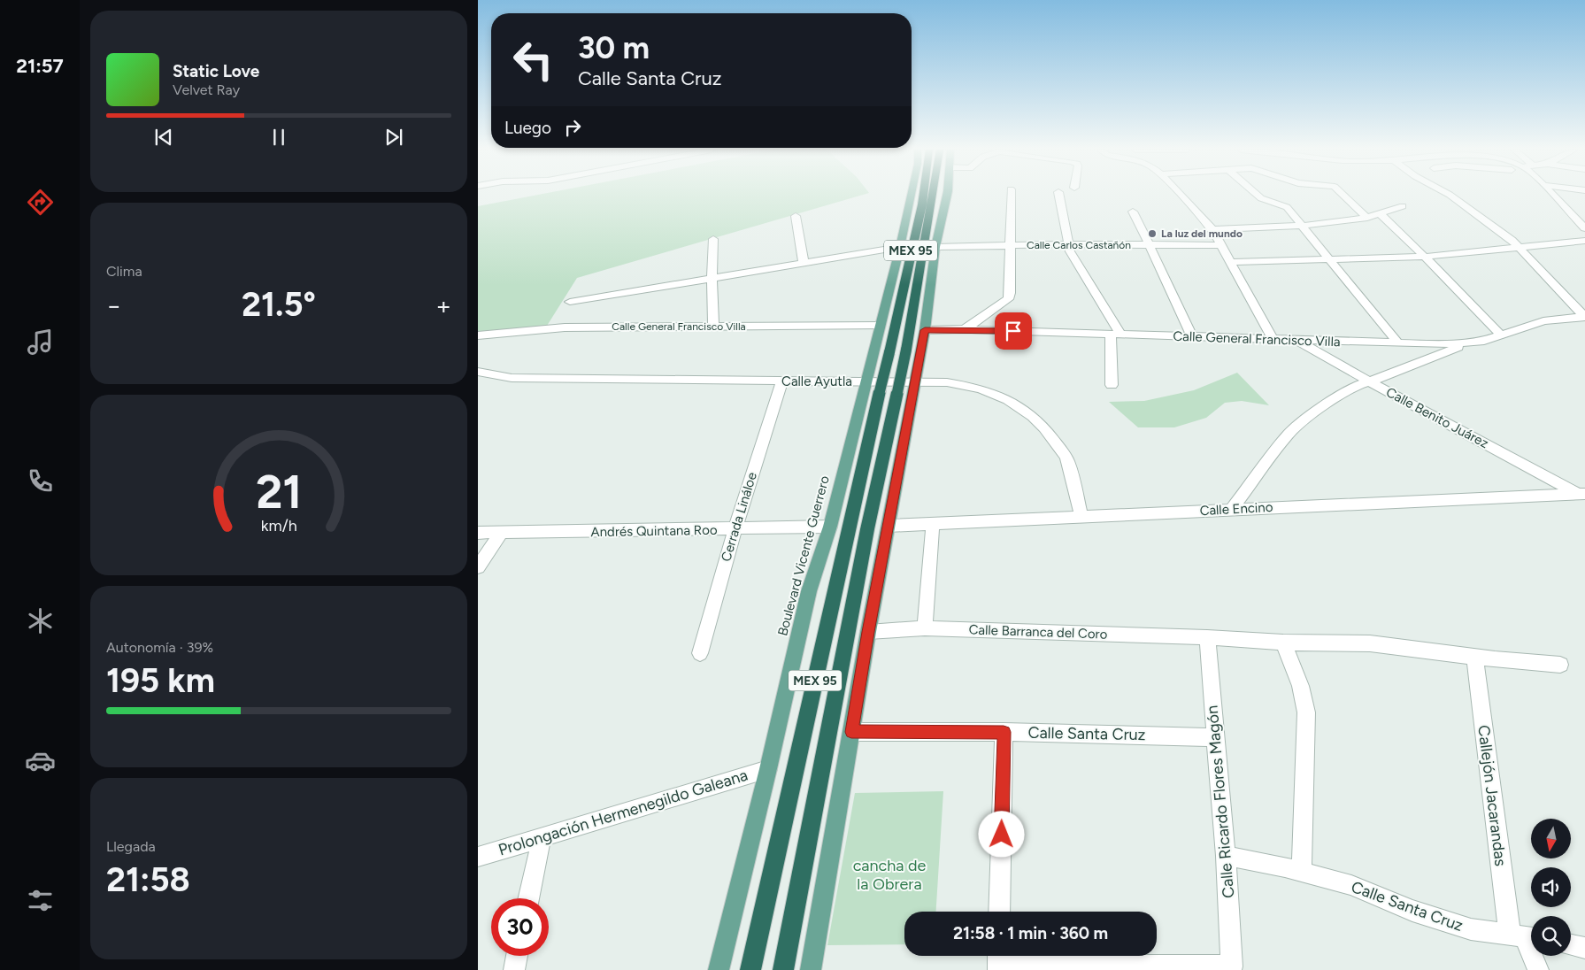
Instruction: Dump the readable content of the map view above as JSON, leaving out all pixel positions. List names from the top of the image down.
{
  "streets": {
    "highway": ["MEX 95"],
    "main road": ["Boulevard Vicente Guerrero"],
    "street": [
      "Calle Carlos Castañón",
      "Calle General Francisco Villa",
      "Calle Ayutla",
      "Calle Benito Juárez",
      "Calle Encino",
      "Cerrada Lináloe",
      "Andrés Quintana Roo",
      "Calle Barranca del Coro",
      "Calle Santa Cruz",
      "Callejón Jacarandas",
      "Calle Ricardo Flores Magón",
      "Prolongación Hermenegildo Galeana"
    ]
  },
  "crossings": [
    ["Calle General Francisco Villa", "Calle Benito Juárez"],
    ["Calle General Francisco Villa", "Boulevard Vicente Guerrero"],
    ["Calle Ayutla", "Calle Encino"],
    ["Calle Ayutla", "Cerrada Lináloe"],
    ["Calle Ayutla", "Boulevard Vicente Guerrero"],
    ["Calle Benito Juárez", "Calle Encino"],
    ["Cerrada Lináloe", "Andrés Quintana Roo"],
    ["Andrés Quintana Roo", "Boulevard Vicente Guerrero"],
    ["Boulevard Vicente Guerrero", "Prolongación Hermenegildo Galeana"],
    ["Calle Barranca del Coro", "Callejón Jacarandas"],
    ["Calle Barranca del Coro", "Calle Ricardo Flores Magón"],
    ["Calle Santa Cruz", "Callejón Jacarandas"],
    ["Calle Santa Cruz", "Calle Ricardo Flores Magón"]
  ],
  "parks": ["cancha de la Obrera"],
  "places": ["La luz del mundo"],
  "north": "bottom",
  "page": {
    "tabs": "21:57",
    "turn": ["30 m", "Calle Santa Cruz"],
    "song": ["Static Love", "Velvet Ray"],
    "then": "Luego",
    "tile": [
      "Clima",
      ["Autonomía · 39%", "195 km"],
      ["Llegada", "21:58"]
    ],
    "heat": ["−", "21.5°", "+"],
    "limit": "30",
    "trip": "21:58 · 1 min · 360 m",
    "gauge": ["21", "km/h"]
  }
}
